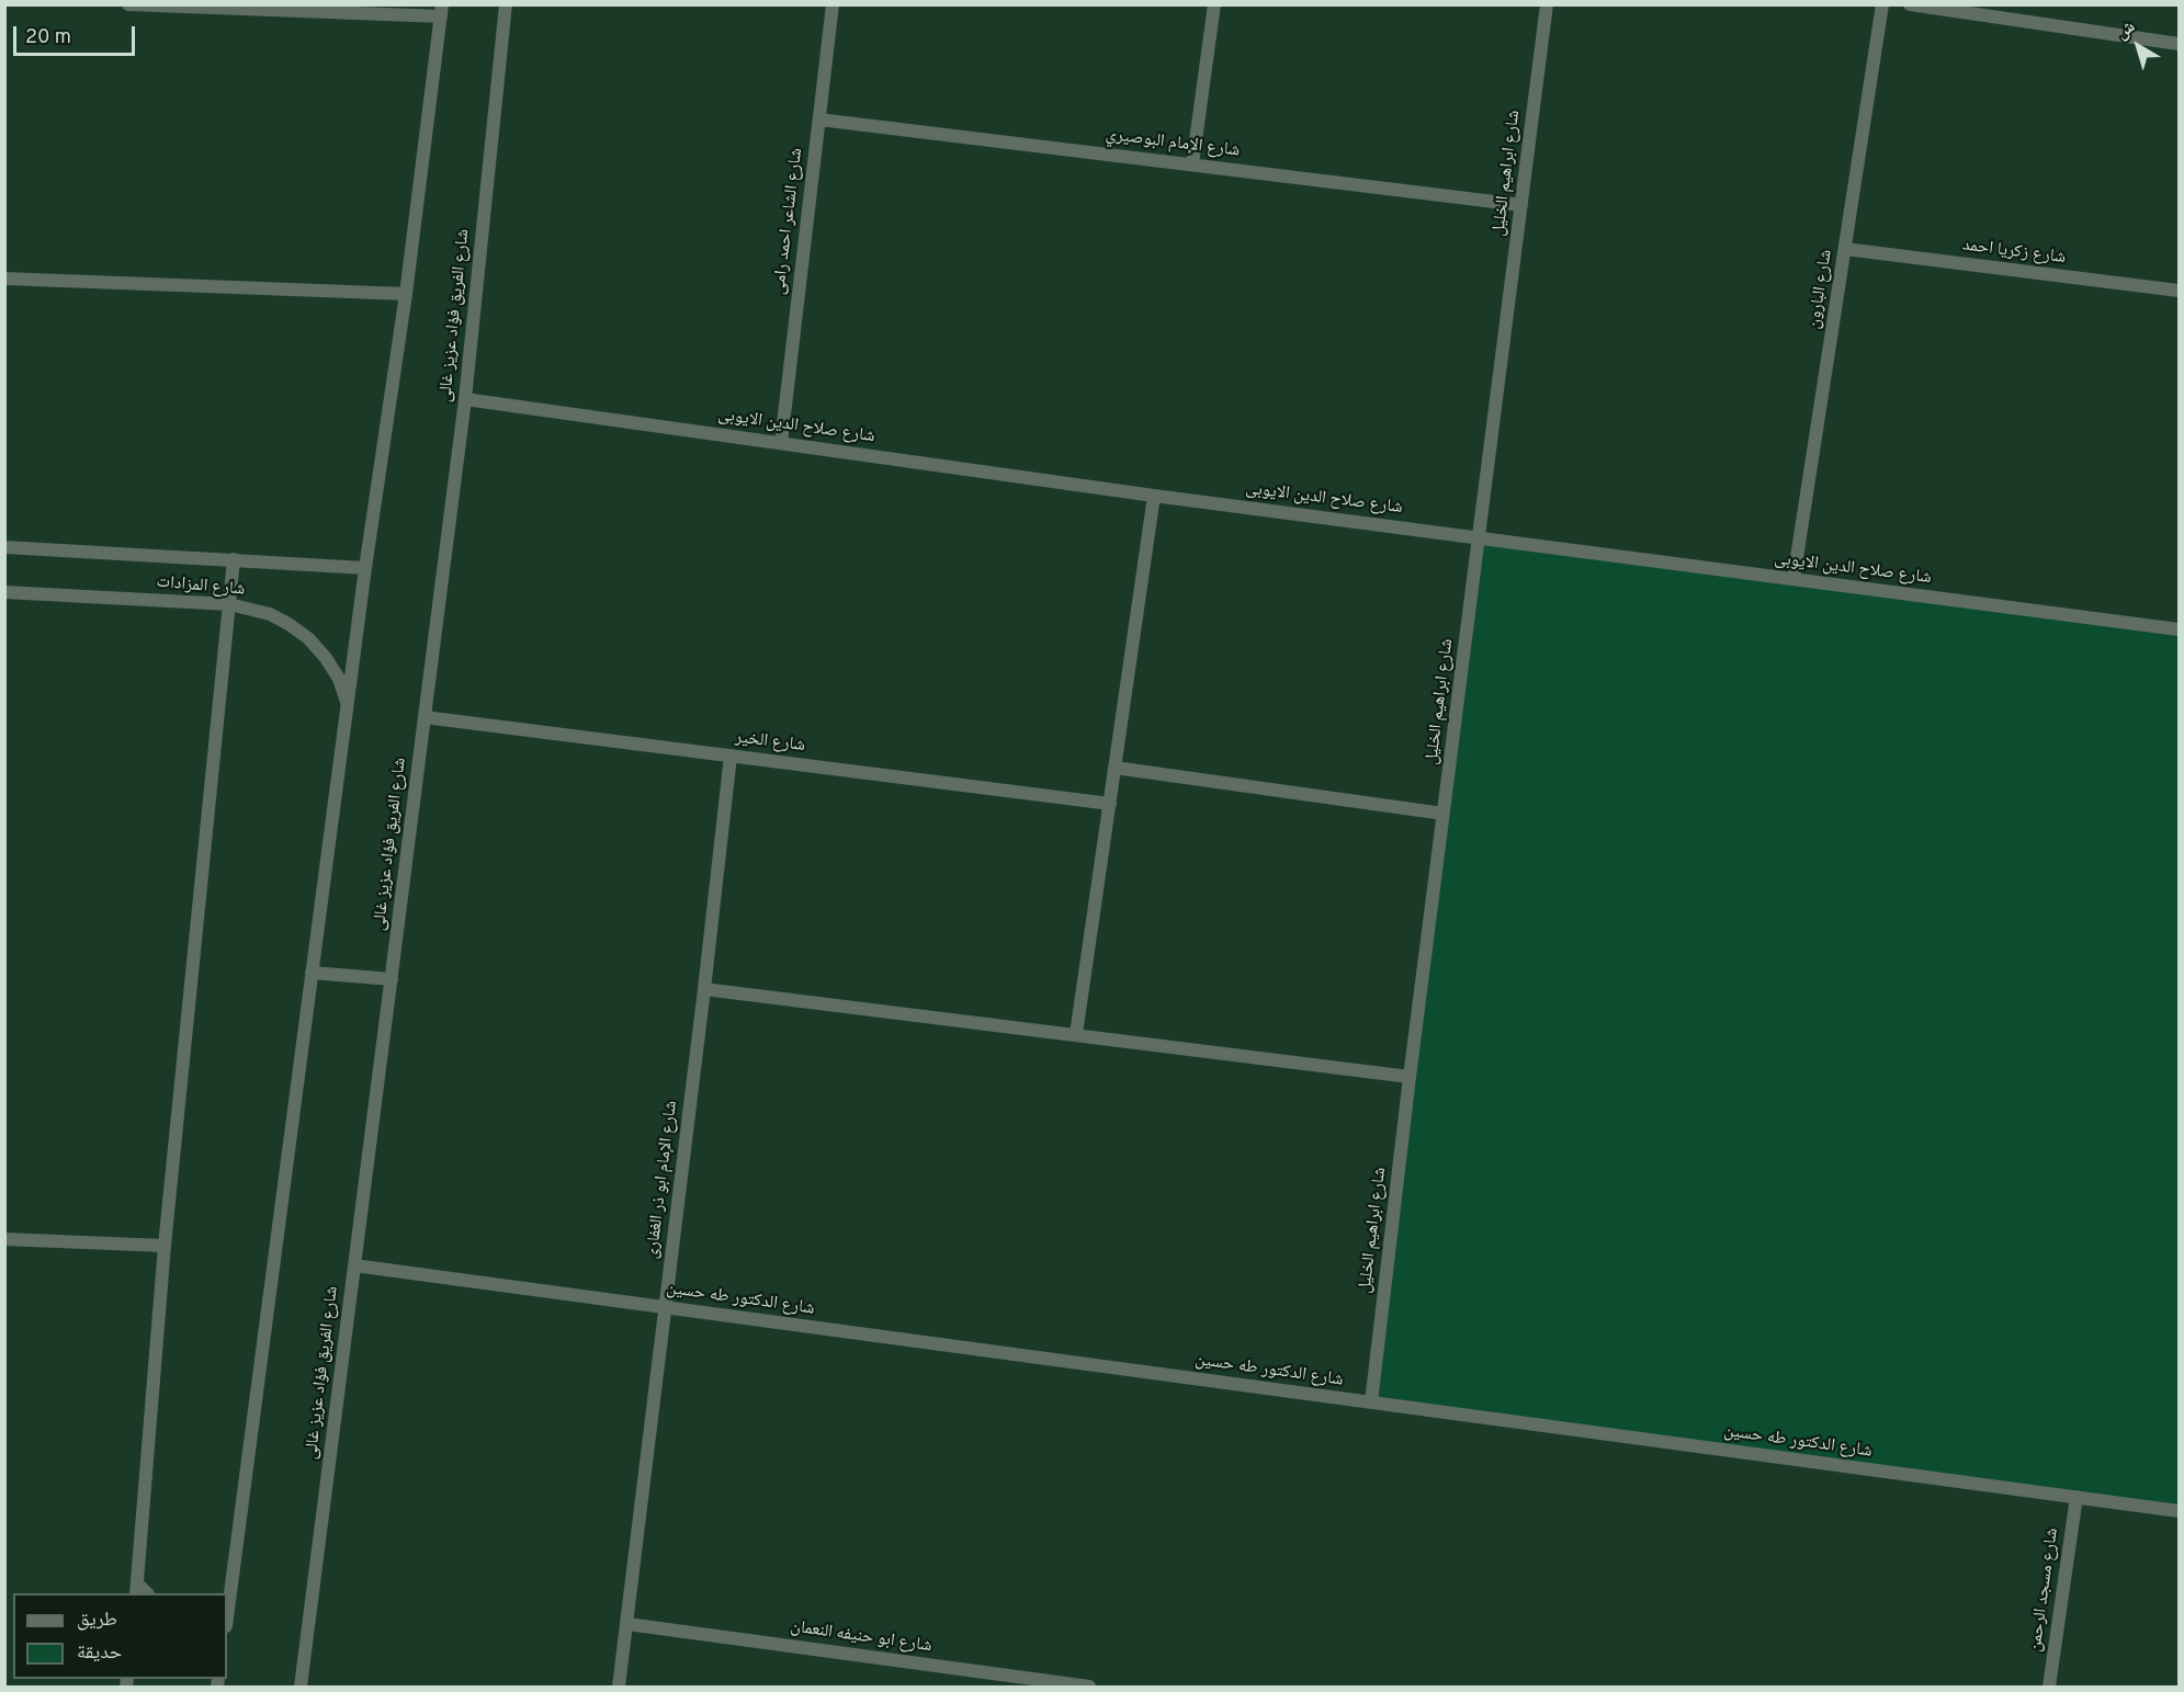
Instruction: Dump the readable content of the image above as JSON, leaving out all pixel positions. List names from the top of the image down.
{
  "streets": {
    "street": [
      "شارع الإمام البوصيري",
      "شارع ابراهيم الخليل",
      "شارع الشاعر احمد رامى",
      "شارع زكريا احمد",
      "شارع البارون",
      "شارع الفريق فؤاد عزيز غالى",
      "شارع صلاح الدين الايوبى",
      "شارع المزادات",
      "شارع الخير",
      "شارع الإمام ابو ذر الغفارى",
      "شارع الدكتور طه حسين",
      "شارع مسجد الرحمن",
      "شارع ابو حنيفه النعمان"
    ]
  },
  "crossings": [
    ["شارع الإمام البوصيري", "شارع ابراهيم الخليل"],
    ["شارع الإمام البوصيري", "شارع الشاعر احمد رامى"],
    ["شارع ابراهيم الخليل", "شارع صلاح الدين الايوبى"],
    ["شارع ابراهيم الخليل", "شارع الدكتور طه حسين"],
    ["شارع الشاعر احمد رامى", "شارع صلاح الدين الايوبى"],
    ["شارع زكريا احمد", "شارع البارون"],
    ["شارع البارون", "شارع صلاح الدين الايوبى"],
    ["شارع الفريق فؤاد عزيز غالى", "شارع صلاح الدين الايوبى"],
    ["شارع الفريق فؤاد عزيز غالى", "شارع الخير"],
    ["شارع الفريق فؤاد عزيز غالى", "شارع الدكتور طه حسين"],
    ["شارع الخير", "شارع الإمام ابو ذر الغفارى"],
    ["شارع الإمام ابو ذر الغفارى", "شارع الدكتور طه حسين"],
    ["شارع الإمام ابو ذر الغفارى", "شارع ابو حنيفه النعمان"],
    ["شارع الدكتور طه حسين", "شارع مسجد الرحمن"]
  ],
  "legend": ["طريق", "حديقة"],
  "scale_bar": "20 m",
  "north": "top left"
}
